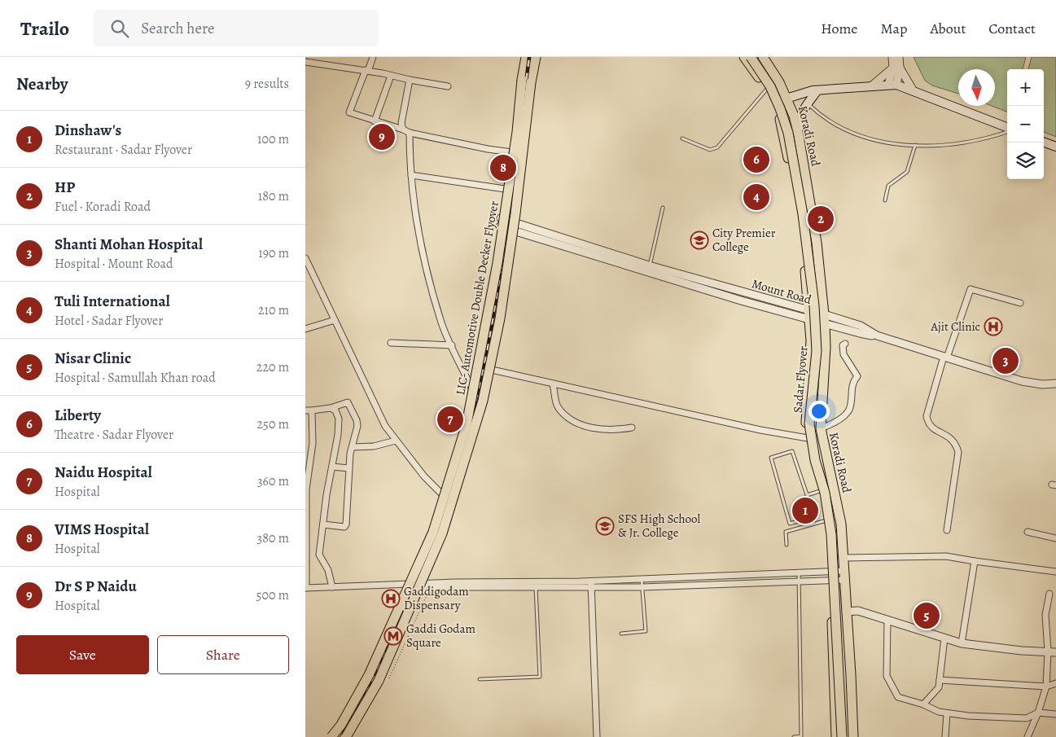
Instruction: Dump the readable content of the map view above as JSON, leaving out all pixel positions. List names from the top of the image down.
{
  "streets": {
    "main road": ["Koradi Road", "LIC- Automotive Double Decker Flyover", "Sadar Flyover"],
    "street": ["Mount Road"]
  },
  "crossings": [
    ["Koradi Road", "Mount Road"]
  ],
  "places": {
    "school or university": ["City Premier College", "SFS High School & Jr. College"],
    "hospital": ["Ajit Clinic", "Gaddigodam Dispensary"],
    "metro station": ["Gaddi Godam Square"]
  },
  "north": "bottom",
  "page": {
    "header": "Trailo",
    "search": "Search here",
    "nav": [
      "Home",
      "Map",
      "About",
      "Contact"
    ],
    "heading": ["Nearby", "9 results"],
    "map_buttons": ["+", "−"],
    "list": [
      {
        "mark": "1",
        "name": "Dinshaw's",
        "note": "Restaurant · Sadar Flyover",
        "value": "100 m"
      },
      {
        "mark": "2",
        "name": "HP",
        "note": "Fuel · Koradi Road",
        "value": "180 m"
      },
      {
        "mark": "3",
        "name": "Shanti Mohan Hospital",
        "note": "Hospital · Mount Road",
        "value": "190 m"
      },
      {
        "mark": "4",
        "name": "Tuli International",
        "note": "Hotel · Sadar Flyover",
        "value": "210 m"
      },
      {
        "mark": "5",
        "name": "Nisar Clinic",
        "note": "Hospital · Samullah Khan road",
        "value": "220 m"
      },
      {
        "mark": "6",
        "name": "Liberty",
        "note": "Theatre · Sadar Flyover",
        "value": "250 m"
      },
      {
        "mark": "7",
        "name": "Naidu Hospital",
        "note": "Hospital",
        "value": "360 m"
      },
      {
        "mark": "8",
        "name": "VIMS Hospital",
        "note": "Hospital",
        "value": "380 m"
      },
      {
        "mark": "9",
        "name": "Dr S P Naidu",
        "note": "Hospital",
        "value": "500 m"
      }
    ],
    "pins": [
      "9",
      "6",
      "8",
      "4",
      "2",
      "3",
      "7",
      "1",
      "5"
    ],
    "buttons": ["Save", "Share"]
  }
}
